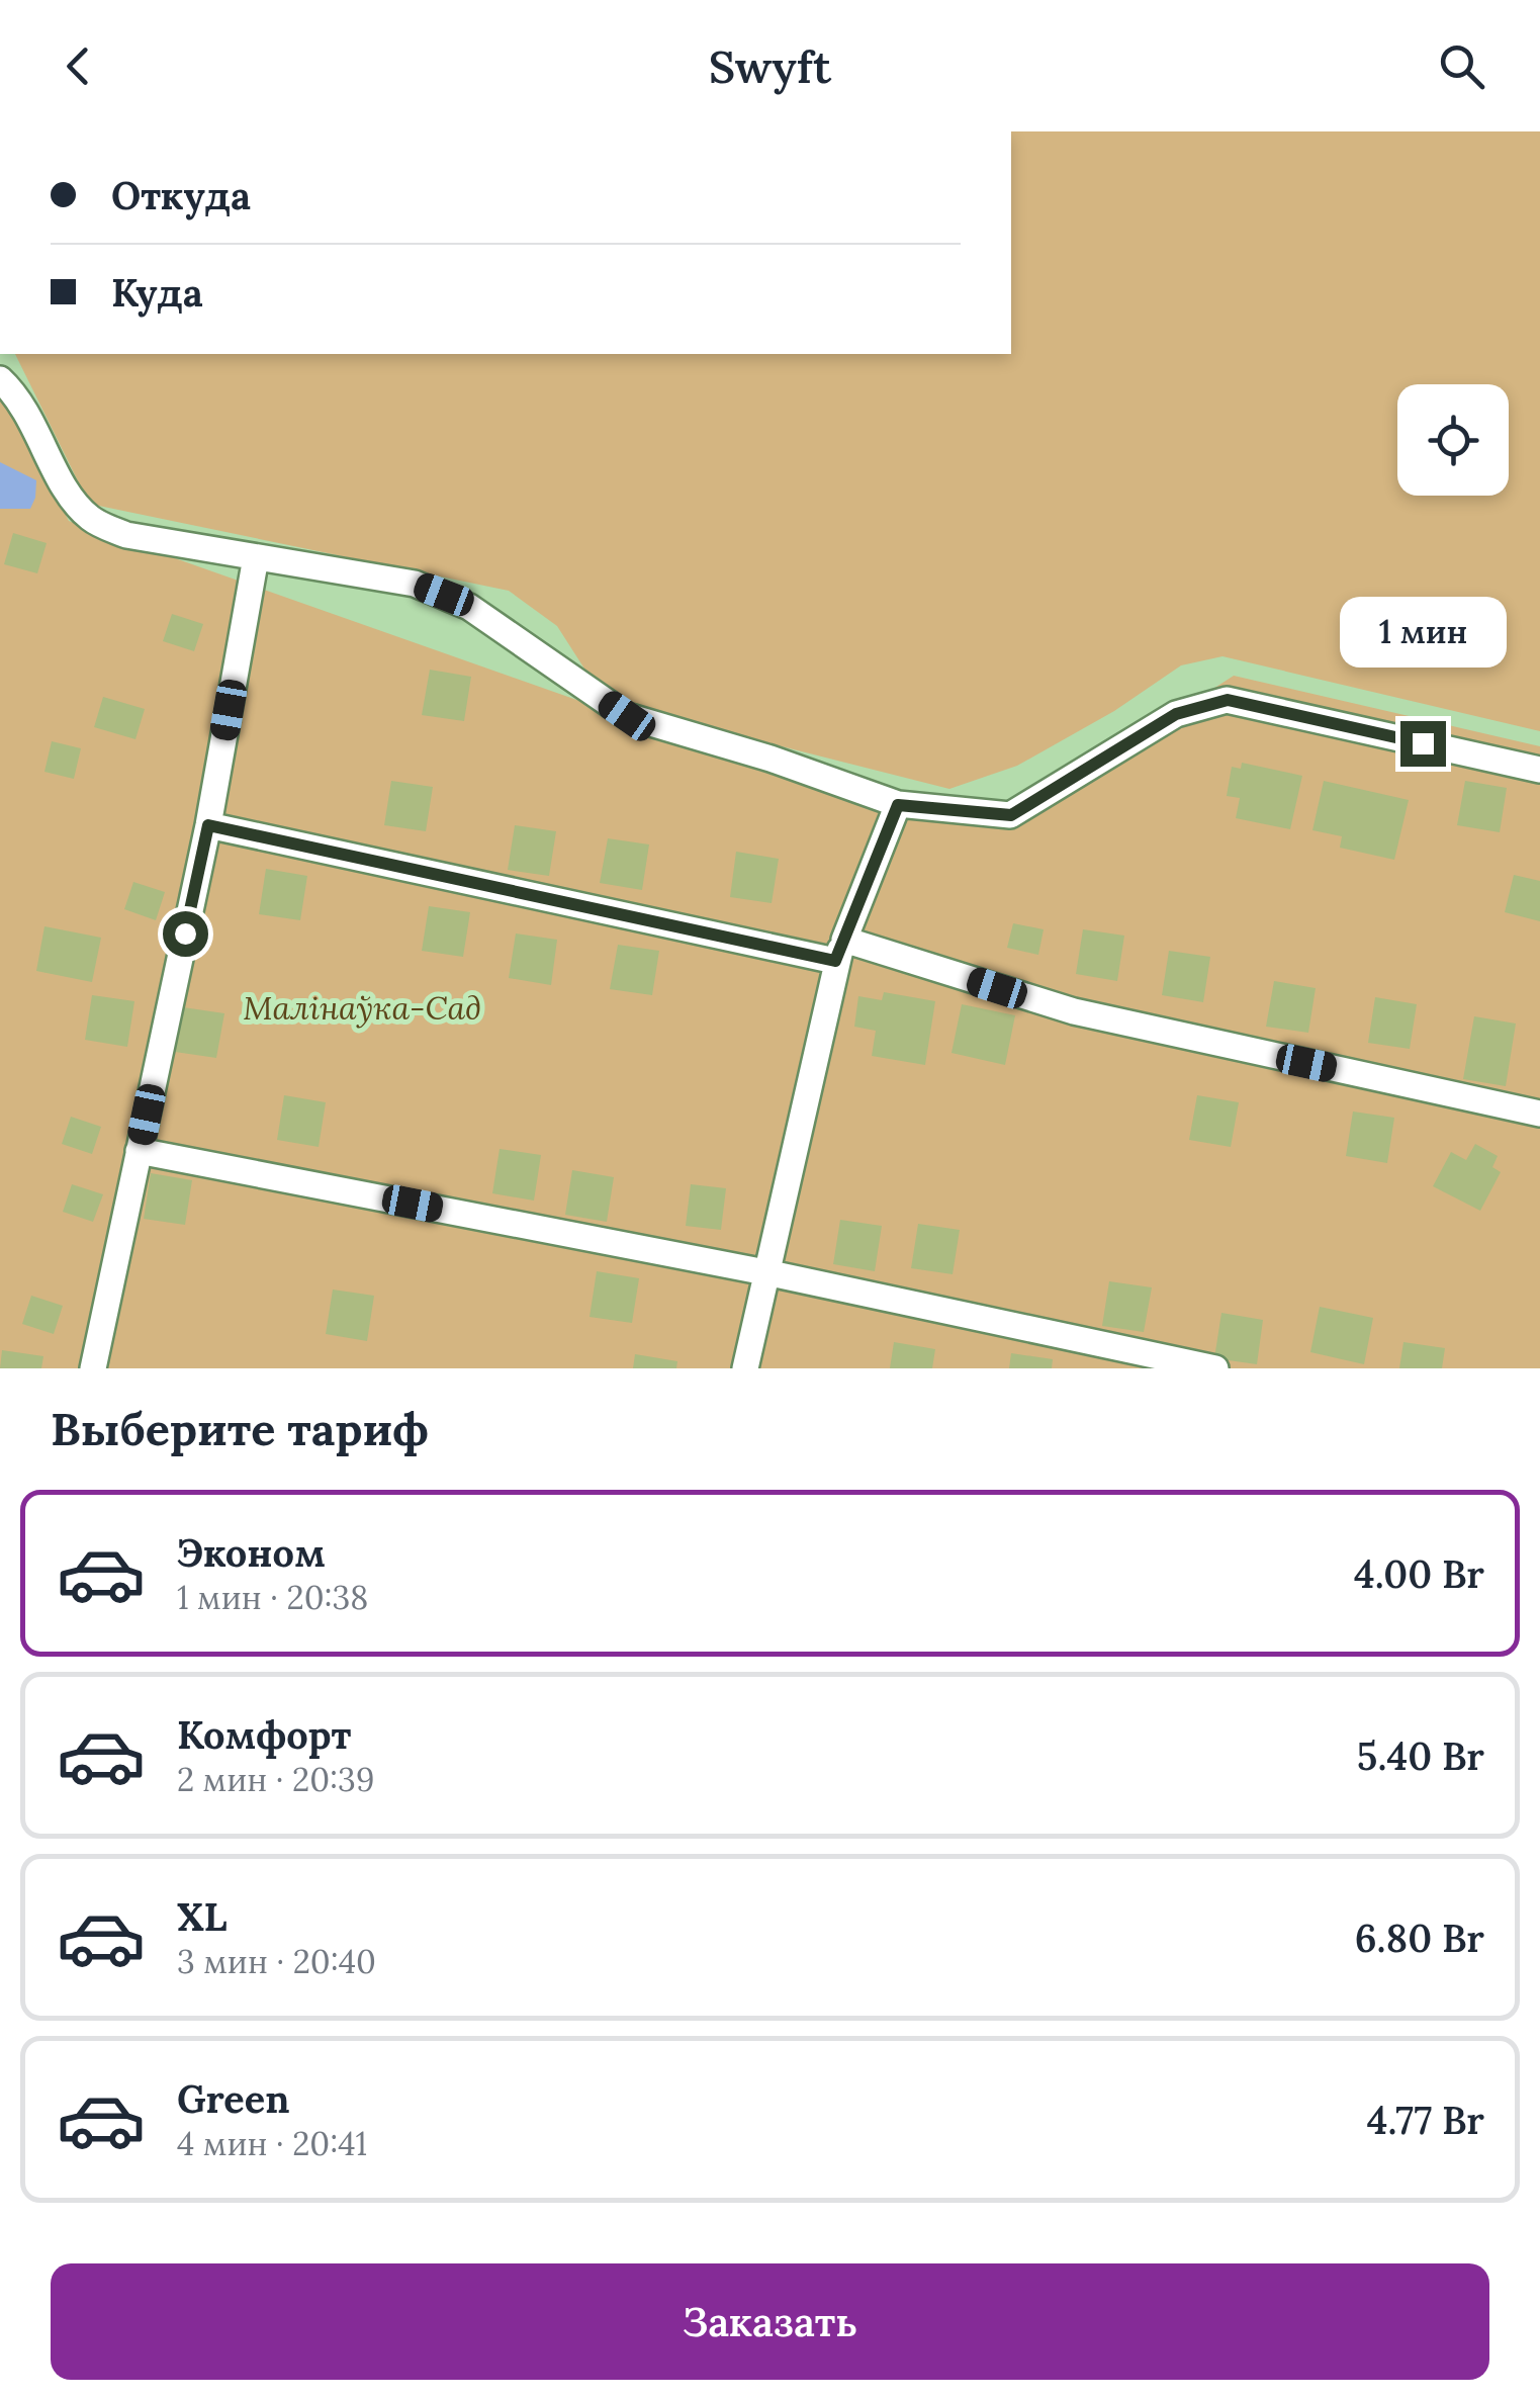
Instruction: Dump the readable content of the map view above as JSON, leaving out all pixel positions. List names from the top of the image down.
{
  "parks": ["Малінаўка-Сад"],
  "page": {
    "header": "Swyft",
    "banner": ["Откуда", "Куда"],
    "bubble": "1 мин",
    "heading": "Выберите тариф",
    "list": [
      {
        "name": "Эконом",
        "note": "1 мин · 20:38",
        "value": "4.00 Br"
      },
      {
        "name": "Комфорт",
        "note": "2 мин · 20:39",
        "value": "5.40 Br"
      },
      {
        "name": "XL",
        "note": "3 мин · 20:40",
        "value": "6.80 Br"
      },
      {
        "name": "Green",
        "note": "4 мин · 20:41",
        "value": "4.77 Br"
      }
    ],
    "buttons": "Заказать"
  }
}
